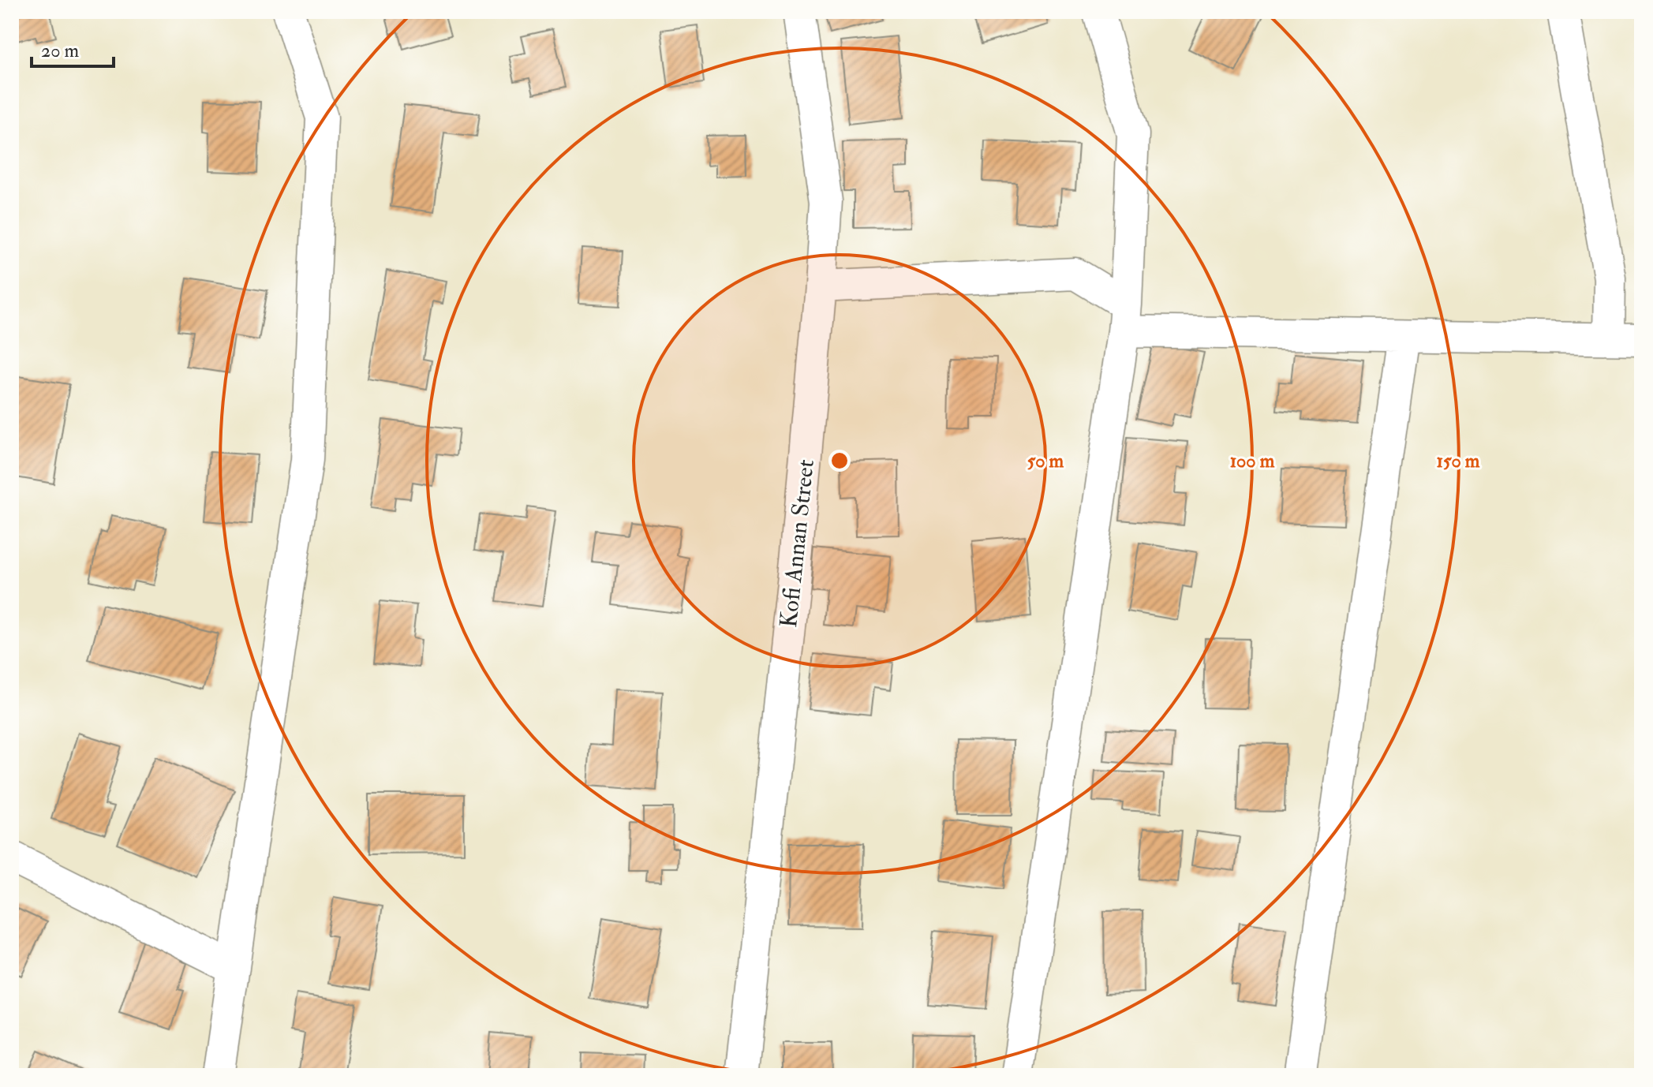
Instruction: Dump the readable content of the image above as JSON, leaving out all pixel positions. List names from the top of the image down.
{
  "streets": {
    "street": ["Kofi Annan Street"]
  },
  "scale_bar": "20 m",
  "rings": ["50 m", "100 m", "150 m"]
}
